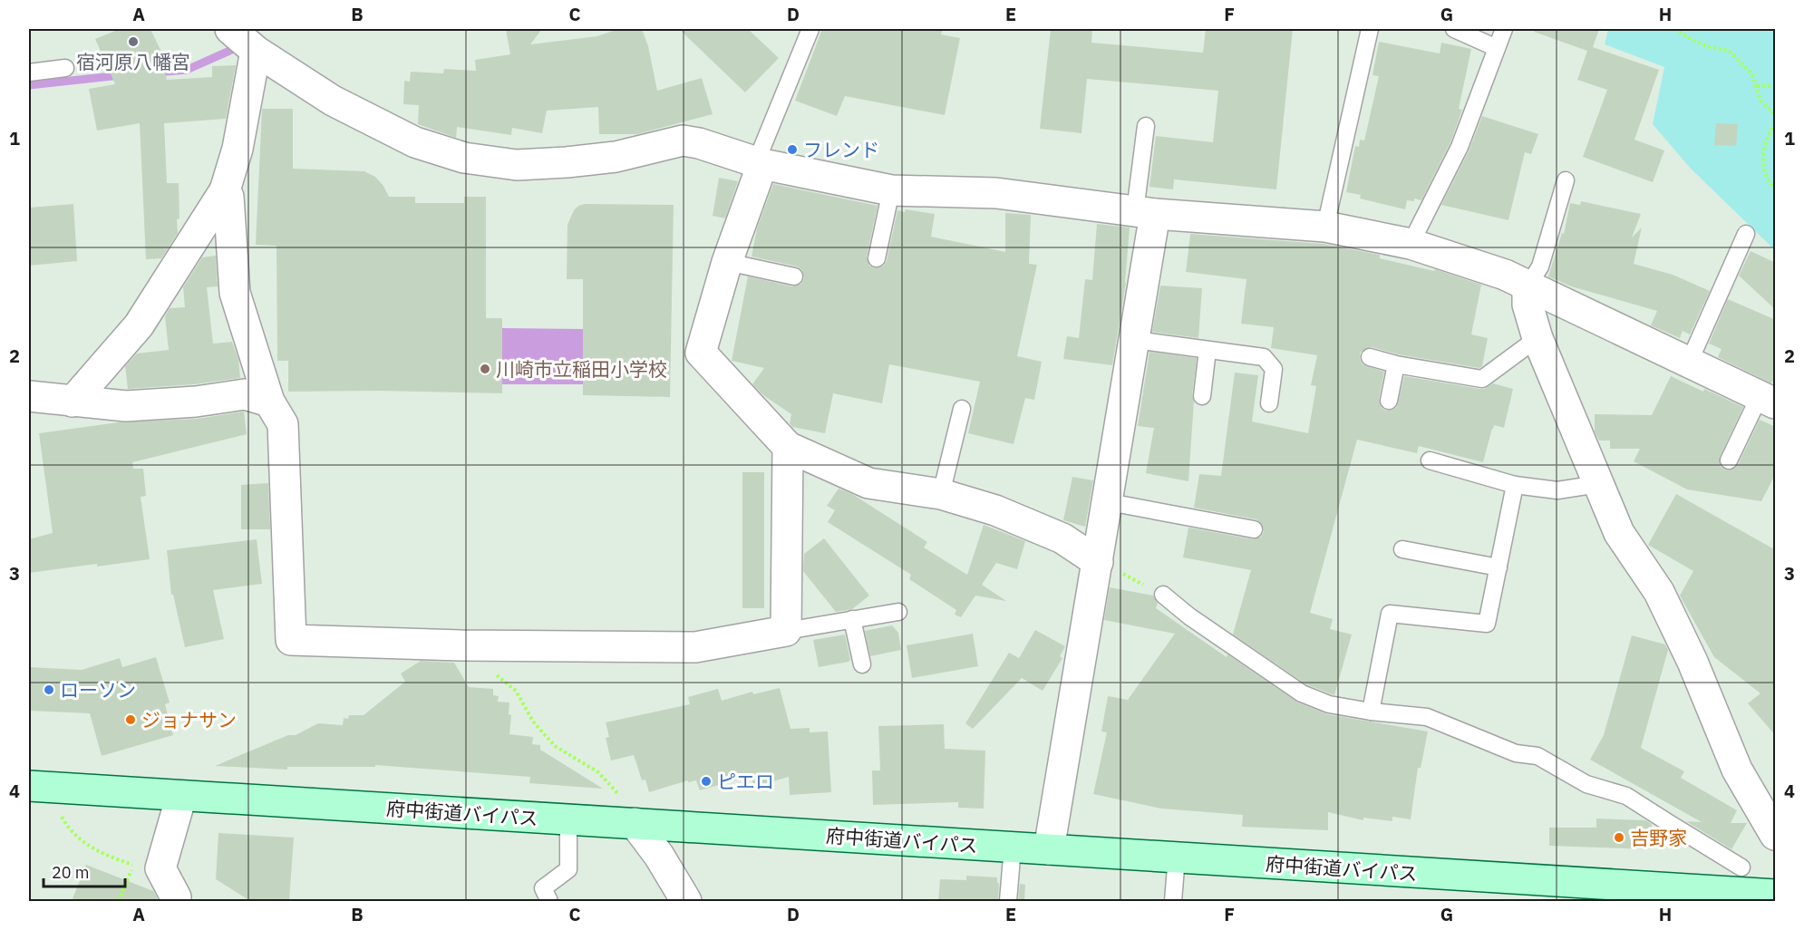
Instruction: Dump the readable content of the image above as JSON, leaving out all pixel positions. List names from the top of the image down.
{
  "streets": {
    "street": ["府中街道バイパス"]
  },
  "places": [
    "宿河原八幡宮",
    "フレンド",
    "川崎市立稲田小学校",
    "ローソン",
    "ジョナサン",
    "ピエロ",
    "吉野家"
  ],
  "scale_bar": "20 m",
  "grid": {
    "columns": [
      "A",
      "B",
      "C",
      "D",
      "E",
      "F",
      "G",
      "H"
    ],
    "rows": [
      "1",
      "2",
      "3",
      "4"
    ]
  }
}
